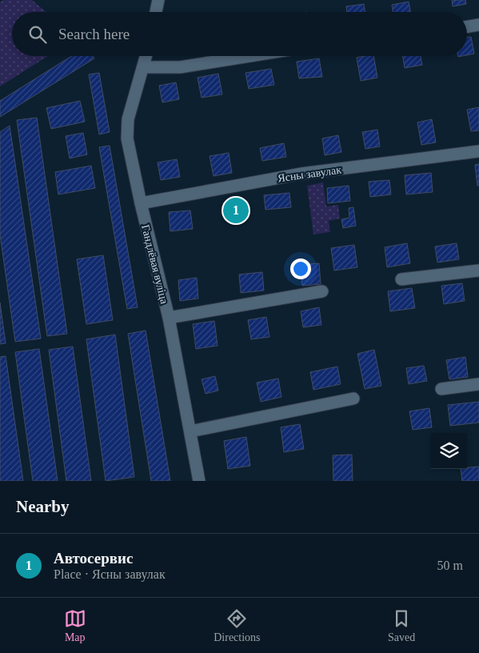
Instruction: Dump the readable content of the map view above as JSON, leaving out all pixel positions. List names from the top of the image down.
{
  "streets": {
    "street": ["Ясны завулак", "Гандлёвая вуліца"]
  },
  "crossings": [
    ["Ясны завулак", "Гандлёвая вуліца"]
  ],
  "page": {
    "search": "Search here",
    "pins": "1",
    "heading": "Nearby",
    "list": [
      {
        "mark": "1",
        "name": "Автосервис",
        "note": "Place · Ясны завулак",
        "value": "50 m"
      }
    ],
    "nav": ["Map", "Directions", "Saved"]
  }
}
